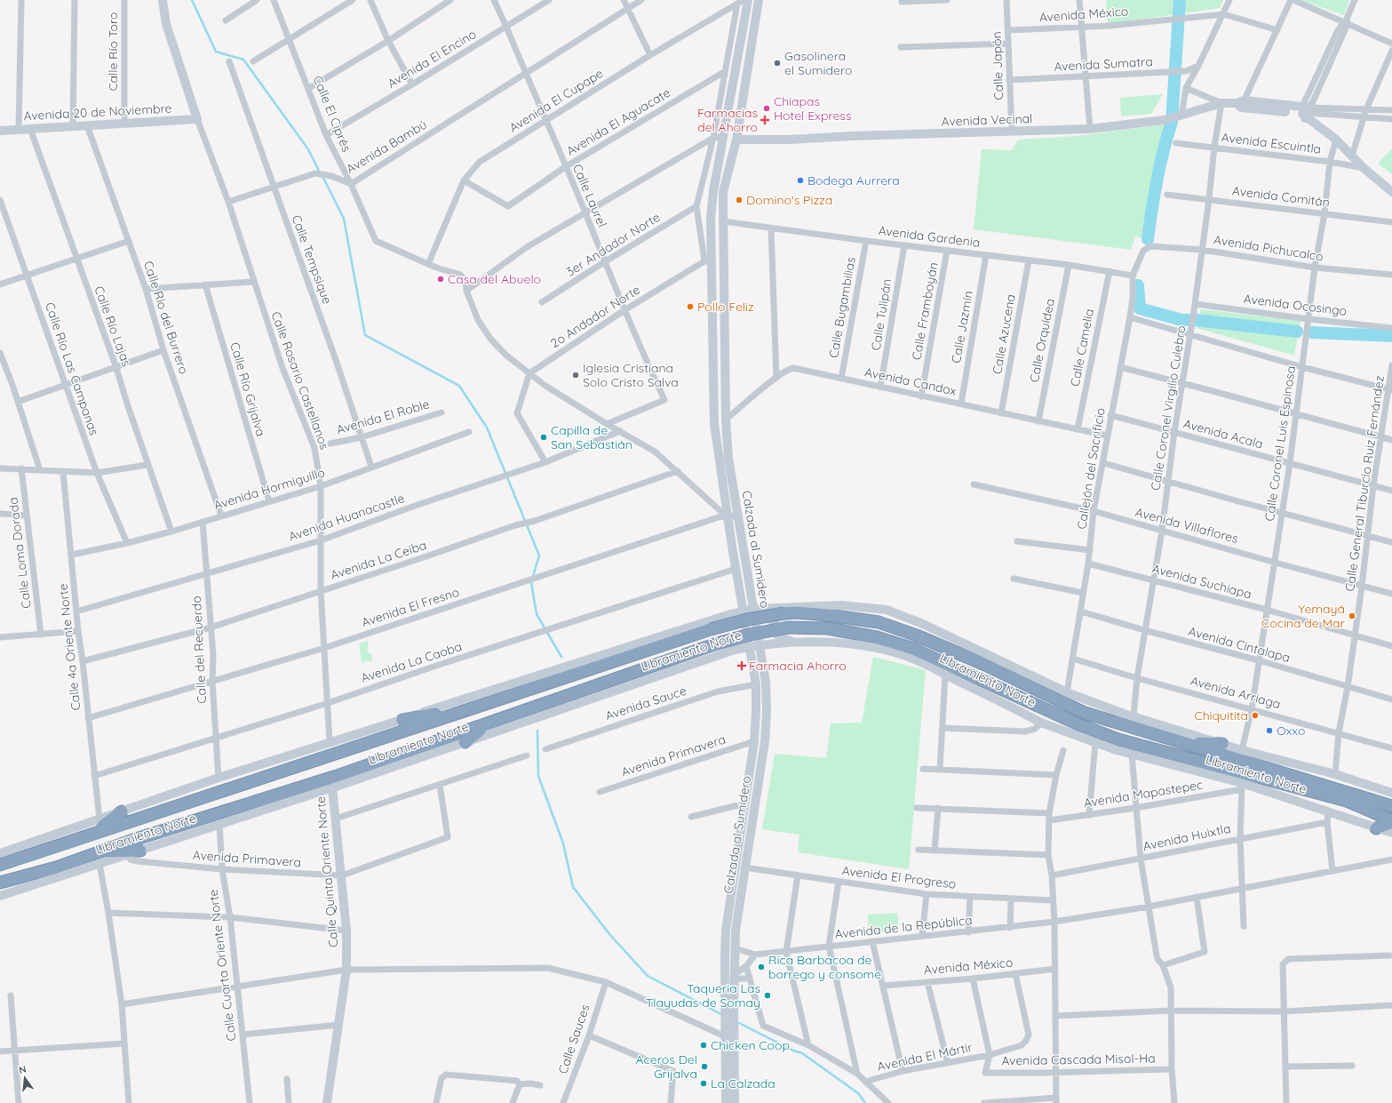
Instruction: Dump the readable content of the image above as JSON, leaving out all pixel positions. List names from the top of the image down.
{
  "streets": {
    "highway": ["Libramiento Norte"],
    "street": [
      "Avenida México",
      "Calle Río Toro",
      "Avenida El Encino",
      "Avenida Sumatra",
      "Calle Japón",
      "Avenida El Cupape",
      "Avenida 20 de Noviembre",
      "Calle El Ciprés",
      "Avenida Vecinal",
      "Avenida El Aguacate",
      "Avenida Escuintla",
      "Avenida Bambú",
      "Calle Laurel",
      "Avenida Comitán",
      "Avenida Gardenia",
      "3er Andador Norte",
      "Avenida Pichucalco",
      "Calle Tempsique",
      "Avenida Ocosingo",
      "Calle Bugambilias",
      "Calle Framboyán",
      "Calle Tulipán",
      "2o Andador Norte",
      "Calle Río del Burrero",
      "Calle Río Lajas",
      "Calle Jazmín",
      "Calle Azucena",
      "Calle Orquídea",
      "Calle Camelia",
      "Calle Río Las Campanas",
      "Calle Rosario Castellanos",
      "Avenida Candox",
      "Calle Río Grijalva",
      "Calle Coronel Virgilio Culebro",
      "Avenida El Roble",
      "Avenida Acala",
      "Calle Coronel Luis Espinosa",
      "Callejón del Sacrificio",
      "Calle General Tiburcio Ruiz Fernández",
      "Avenida Hormiguillo",
      "Avenida Huanacastle",
      "Avenida Villaflores",
      "Calzada al Sumidero",
      "Calle Loma Dorada",
      "Avenida La Ceiba",
      "Avenida Suchiapa",
      "Avenida El Fresno",
      "Avenida Cintalapa",
      "Calle 4a Oriente Norte",
      "Calle del Recuerdo",
      "Avenida La Caoba",
      "Avenida Arriaga",
      "Avenida Sauce",
      "Avenida Primavera",
      "Avenida Mapastepec",
      "Avenida Huixtla",
      "Calle Quinta Oriente Norte",
      "Avenida El Progreso",
      "Avenida de la República",
      "Calle Cuarta Oriente Norte",
      "Calle Sauces",
      "Avenida El Mártir",
      "Avenida Cascada Misol-Ha"
    ]
  },
  "crossings": [
    ["Avenida México", "Calle Japón"],
    ["Avenida México", "Avenida El Mártir"],
    ["Calle Río Toro", "Avenida 20 de Noviembre"],
    ["Avenida El Encino", "Calle El Ciprés"],
    ["Avenida El Encino", "Calle Laurel"],
    ["Avenida Sumatra", "Calle Japón"],
    ["Calle Japón", "Avenida Vecinal"],
    ["Avenida El Cupape", "Calle El Ciprés"],
    ["Avenida El Cupape", "Avenida El Aguacate"],
    ["Avenida El Cupape", "Calle Laurel"],
    ["Avenida 20 de Noviembre", "Calle Río del Burrero"],
    ["Avenida 20 de Noviembre", "Calle Río Lajas"],
    ["Avenida 20 de Noviembre", "Calle Rosario Castellanos"],
    ["Calle El Ciprés", "Avenida Bambú"],
    ["Calle El Ciprés", "Calle Laurel"],
    ["Calle El Ciprés", "2o Andador Norte"],
    ["Calle El Ciprés", "Avenida Huanacastle"],
    ["Calle El Ciprés", "Avenida La Ceiba"],
    ["Calle El Ciprés", "Avenida El Fresno"],
    ["Avenida Vecinal", "Calle Coronel Virgilio Culebro"],
    ["Avenida Vecinal", "Calzada al Sumidero"],
    ["Avenida El Aguacate", "Calle Laurel"],
    ["Avenida Escuintla", "Calle Coronel Virgilio Culebro"],
    ["Avenida Escuintla", "Calle Coronel Luis Espinosa"],
    ["Avenida Bambú", "Calle Laurel"],
    ["Avenida Bambú", "Calle Tempsique"],
    ["Avenida Bambú", "Calle Rosario Castellanos"],
    ["Calle Laurel", "3er Andador Norte"],
    ["Calle Laurel", "2o Andador Norte"],
    ["Avenida Comitán", "Calle Coronel Virgilio Culebro"],
    ["Avenida Comitán", "Calle Coronel Luis Espinosa"],
    ["Avenida Gardenia", "Calle Bugambilias"],
    ["Avenida Gardenia", "Calle Framboyán"],
    ["Avenida Gardenia", "Calle Tulipán"],
    ["Avenida Gardenia", "Calle Jazmín"],
    ["Avenida Gardenia", "Calle Azucena"],
    ["Avenida Gardenia", "Calle Orquídea"],
    ["Avenida Gardenia", "Calle Camelia"],
    ["Avenida Gardenia", "Callejón del Sacrificio"],
    ["Avenida Gardenia", "Calzada al Sumidero"],
    ["Avenida Pichucalco", "Calle Coronel Virgilio Culebro"],
    ["Avenida Pichucalco", "Calle Coronel Luis Espinosa"],
    ["Avenida Pichucalco", "Callejón del Sacrificio"],
    ["Calle Tempsique", "Avenida El Roble"],
    ["Calle Tempsique", "Avenida Hormiguillo"],
    ["Avenida Ocosingo", "Calle Coronel Virgilio Culebro"],
    ["Avenida Ocosingo", "Calle Coronel Luis Espinosa"],
    ["Calle Bugambilias", "Avenida Candox"],
    ["Calle Framboyán", "Avenida Candox"],
    ["Calle Tulipán", "Avenida Candox"],
    ["Calle Río del Burrero", "Avenida Hormiguillo"],
    ["Calle Río Lajas", "Avenida Hormiguillo"],
    ["Calle Jazmín", "Avenida Candox"],
    ["Calle Azucena", "Avenida Candox"],
    ["Calle Orquídea", "Avenida Candox"],
    ["Calle Camelia", "Avenida Candox"],
    ["Calle Río Las Campanas", "Avenida Hormiguillo"],
    ["Calle Rosario Castellanos", "Avenida Hormiguillo"],
    ["Calle Rosario Castellanos", "Avenida Huanacastle"],
    ["Calle Rosario Castellanos", "Avenida La Ceiba"],
    ["Calle Rosario Castellanos", "Avenida El Fresno"],
    ["Calle Rosario Castellanos", "Avenida La Caoba"],
    ["Avenida Candox", "Callejón del Sacrificio"],
    ["Avenida Candox", "Calzada al Sumidero"],
    ["Calle Río Grijalva", "Avenida Hormiguillo"],
    ["Calle Coronel Virgilio Culebro", "Avenida Acala"],
    ["Calle Coronel Virgilio Culebro", "Avenida Villaflores"],
    ["Calle Coronel Virgilio Culebro", "Avenida Suchiapa"],
    ["Calle Coronel Virgilio Culebro", "Avenida Cintalapa"],
    ["Calle Coronel Virgilio Culebro", "Avenida Arriaga"],
    ["Avenida Acala", "Calle Coronel Luis Espinosa"],
    ["Avenida Acala", "Callejón del Sacrificio"],
    ["Avenida Acala", "Calle General Tiburcio Ruiz Fernández"],
    ["Calle Coronel Luis Espinosa", "Avenida Villaflores"],
    ["Calle Coronel Luis Espinosa", "Avenida Suchiapa"],
    ["Calle Coronel Luis Espinosa", "Avenida Cintalapa"],
    ["Calle Coronel Luis Espinosa", "Avenida Arriaga"],
    ["Callejón del Sacrificio", "Avenida Villaflores"],
    ["Callejón del Sacrificio", "Avenida Suchiapa"],
    ["Callejón del Sacrificio", "Avenida Cintalapa"],
    ["Callejón del Sacrificio", "Avenida Arriaga"],
    ["Calle General Tiburcio Ruiz Fernández", "Avenida Villaflores"],
    ["Calle General Tiburcio Ruiz Fernández", "Avenida Suchiapa"],
    ["Calle General Tiburcio Ruiz Fernández", "Avenida Cintalapa"],
    ["Calle General Tiburcio Ruiz Fernández", "Avenida Arriaga"],
    ["Avenida Hormiguillo", "Calle 4a Oriente Norte"],
    ["Avenida Hormiguillo", "Calle del Recuerdo"],
    ["Avenida Huanacastle", "Calle 4a Oriente Norte"],
    ["Avenida Huanacastle", "Calle del Recuerdo"],
    ["Calzada al Sumidero", "Avenida El Fresno"],
    ["Calzada al Sumidero", "Libramiento Norte"],
    ["Calzada al Sumidero", "Avenida El Progreso"],
    ["Calzada al Sumidero", "Avenida de la República"],
    ["Avenida La Ceiba", "Calle 4a Oriente Norte"],
    ["Avenida La Ceiba", "Calle del Recuerdo"],
    ["Avenida El Fresno", "Calle 4a Oriente Norte"],
    ["Avenida El Fresno", "Calle del Recuerdo"],
    ["Calle 4a Oriente Norte", "Avenida La Caoba"],
    ["Calle del Recuerdo", "Avenida La Caoba"],
    ["Libramiento Norte", "Avenida Primavera"],
    ["Libramiento Norte", "Avenida Mapastepec"],
    ["Libramiento Norte", "Calle Quinta Oriente Norte"],
    ["Libramiento Norte", "Calle Cuarta Oriente Norte"],
    ["Avenida Primavera", "Calle Quinta Oriente Norte"],
    ["Avenida Primavera", "Calle Cuarta Oriente Norte"],
    ["Avenida El Mártir", "Avenida Cascada Misol-Ha"]
  ],
  "places": {
    "other": [
      "Gasolinera el Sumidero",
      "Chiapas Hotel Express",
      "Bodega Aurrera",
      "Domino's Pizza",
      "Casa del Abuelo",
      "Pollo Feliz",
      "Iglesia Cristiana Solo Cristo Salva",
      "Capilla de San Sebastián",
      "Yemayá Cocina de Mar",
      "Chiquitita",
      "Oxxo",
      "Rica Barbacoa de borrego y consome",
      "Taqueria Las Tlayudas de Somay",
      "Chicken Coop",
      "Aceros Del Grijalva",
      "La Calzada"
    ],
    "health": ["Farmacias del Ahorro", "Farmacia Ahorro"]
  },
  "north": "top"
}
